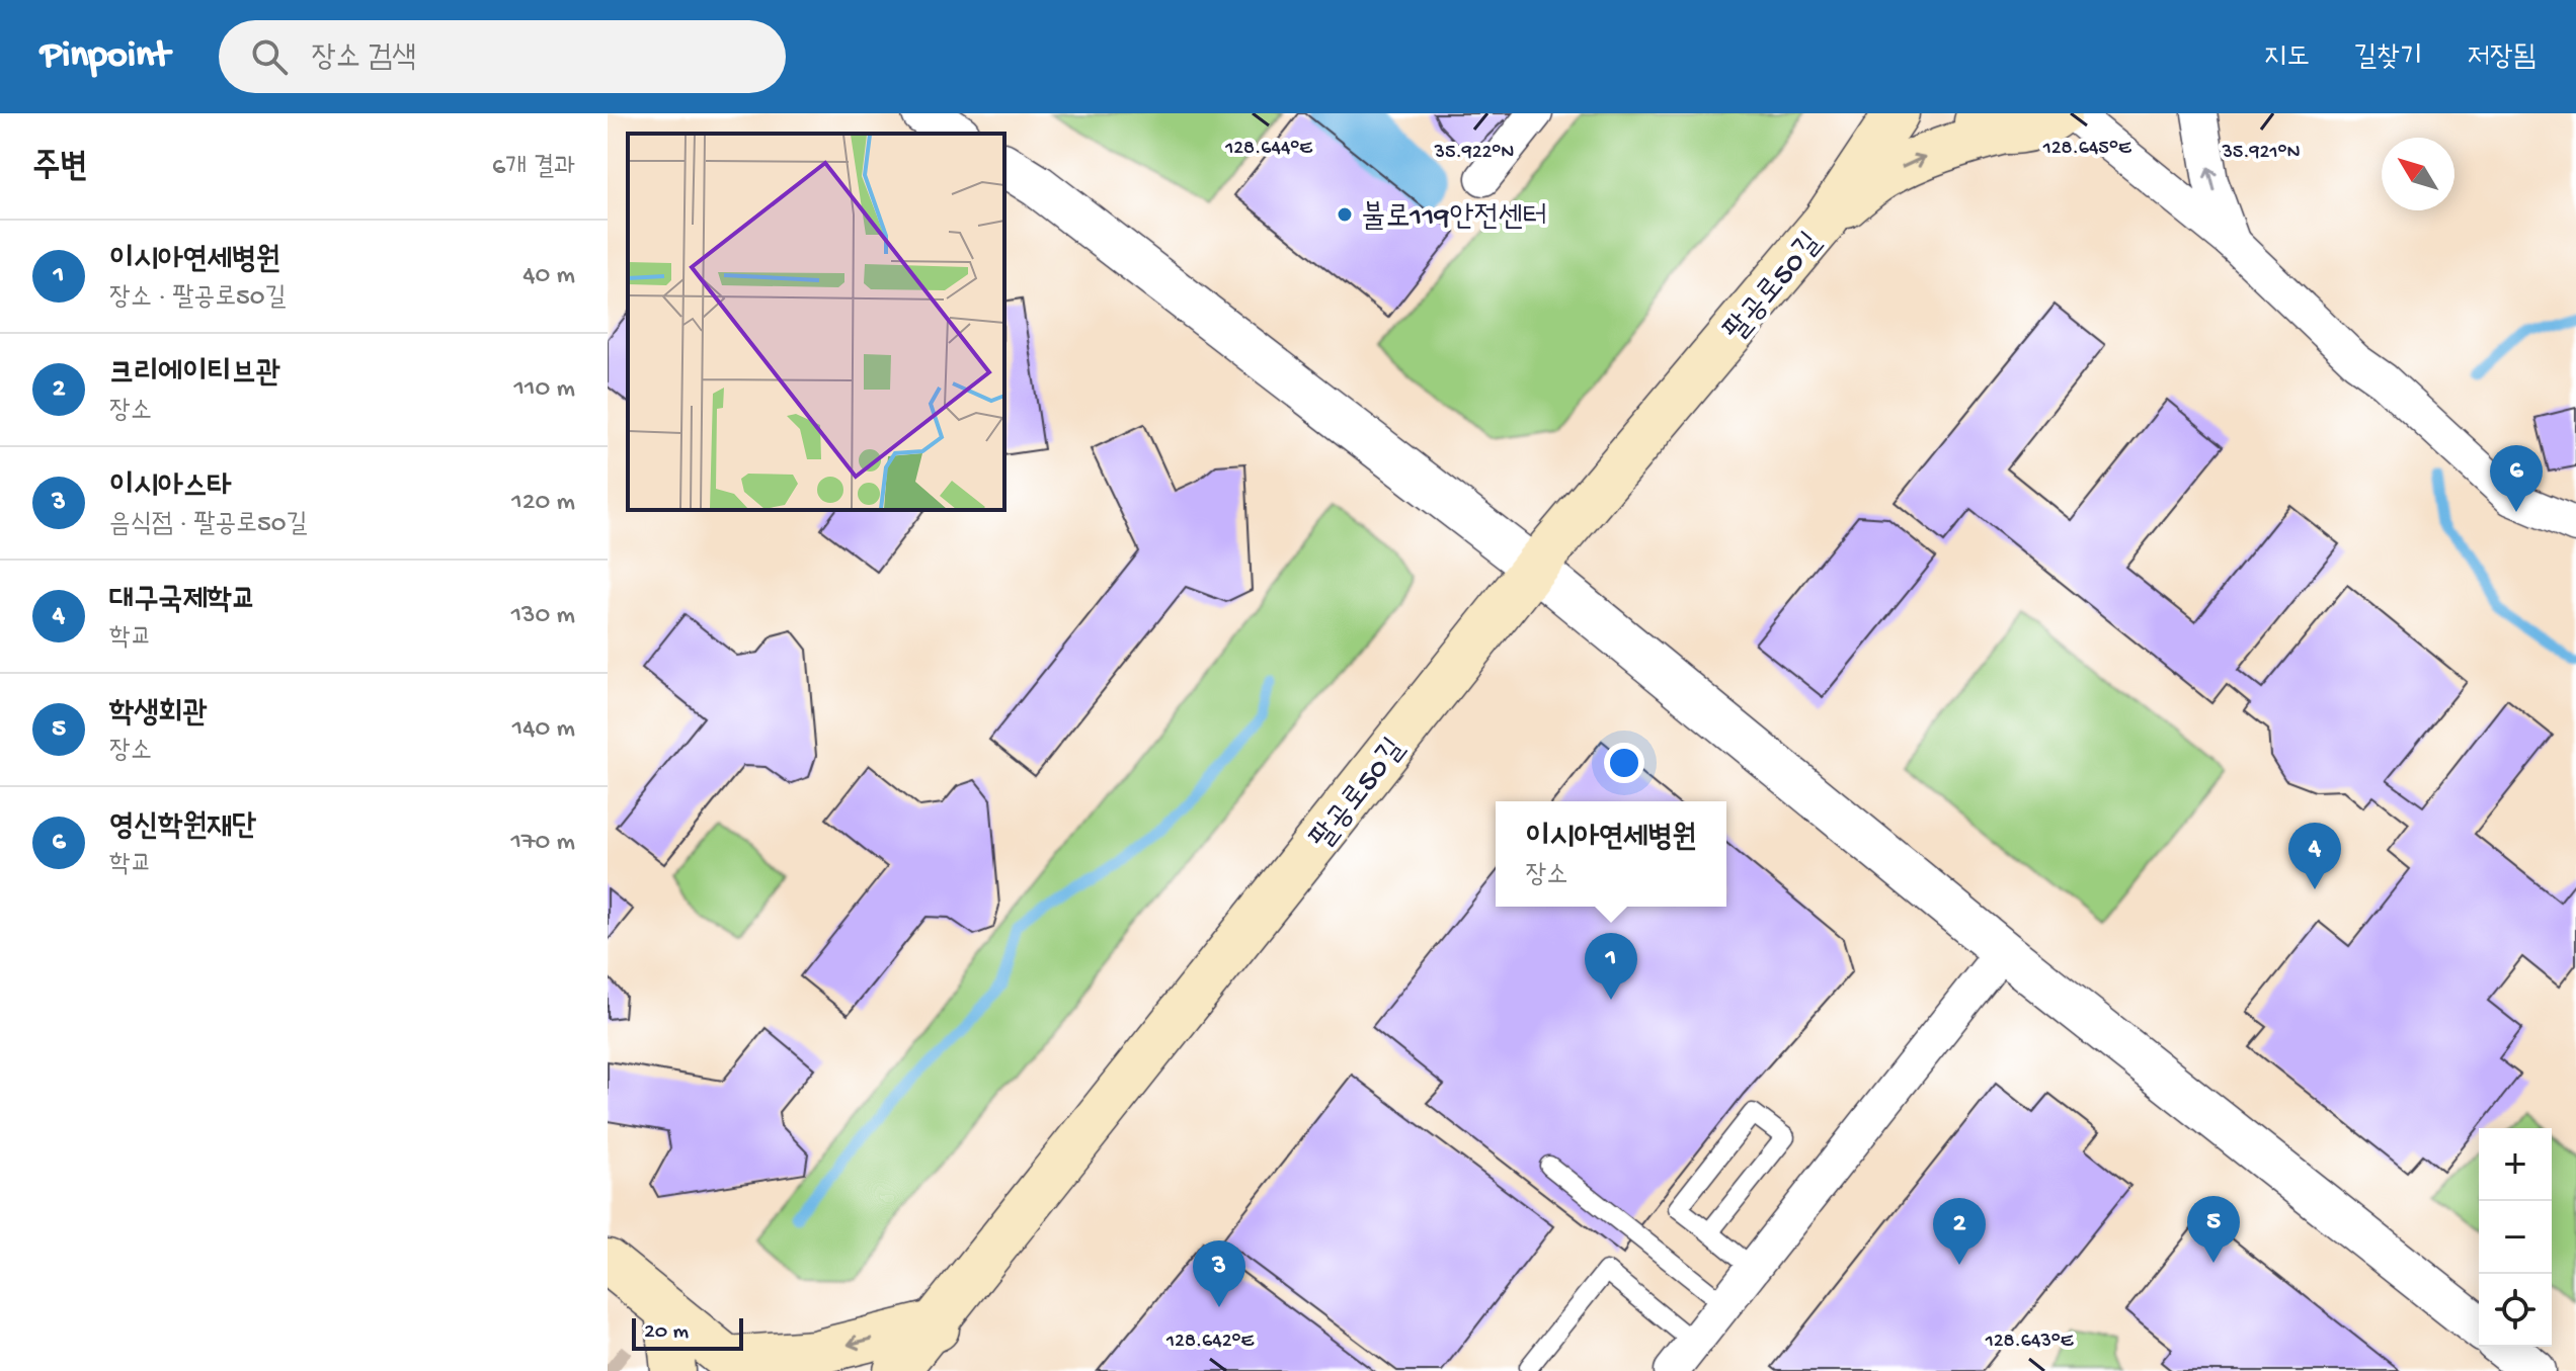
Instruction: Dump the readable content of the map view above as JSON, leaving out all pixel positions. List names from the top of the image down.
{
  "streets": {
    "main road": ["팔공로50길"]
  },
  "places": ["불로119안전센터"],
  "scale_bar": "20 m",
  "north": "top left",
  "page": {
    "header": "Pinpoint",
    "search": "장소 검색",
    "nav": ["지도", "길찾기", "저장됨"],
    "heading": ["주변", "6개 결과"],
    "list": [
      {
        "mark": "1",
        "name": "이시아연세병원",
        "note": "장소 · 팔공로50길",
        "value": "40 m"
      },
      {
        "mark": "2",
        "name": "크리에이티브관",
        "note": "장소",
        "value": "110 m"
      },
      {
        "mark": "3",
        "name": "이시아스타",
        "note": "음식점 · 팔공로50길",
        "value": "120 m"
      },
      {
        "mark": "4",
        "name": "대구국제학교",
        "note": "학교",
        "value": "130 m"
      },
      {
        "mark": "5",
        "name": "학생회관",
        "note": "장소",
        "value": "140 m"
      },
      {
        "mark": "6",
        "name": "영신학원재단",
        "note": "학교",
        "value": "170 m"
      }
    ],
    "pins": [
      "6",
      "4",
      "1",
      "5",
      "2",
      "3"
    ],
    "popup": ["이시아연세병원", "장소"],
    "map_buttons": ["+", "−"],
    "scale": "20 m"
  },
  "coordinates": [
    "128.644°E",
    "128.645°E",
    "35.922°N",
    "35.921°N",
    "128.642°E",
    "128.643°E"
  ]
}
